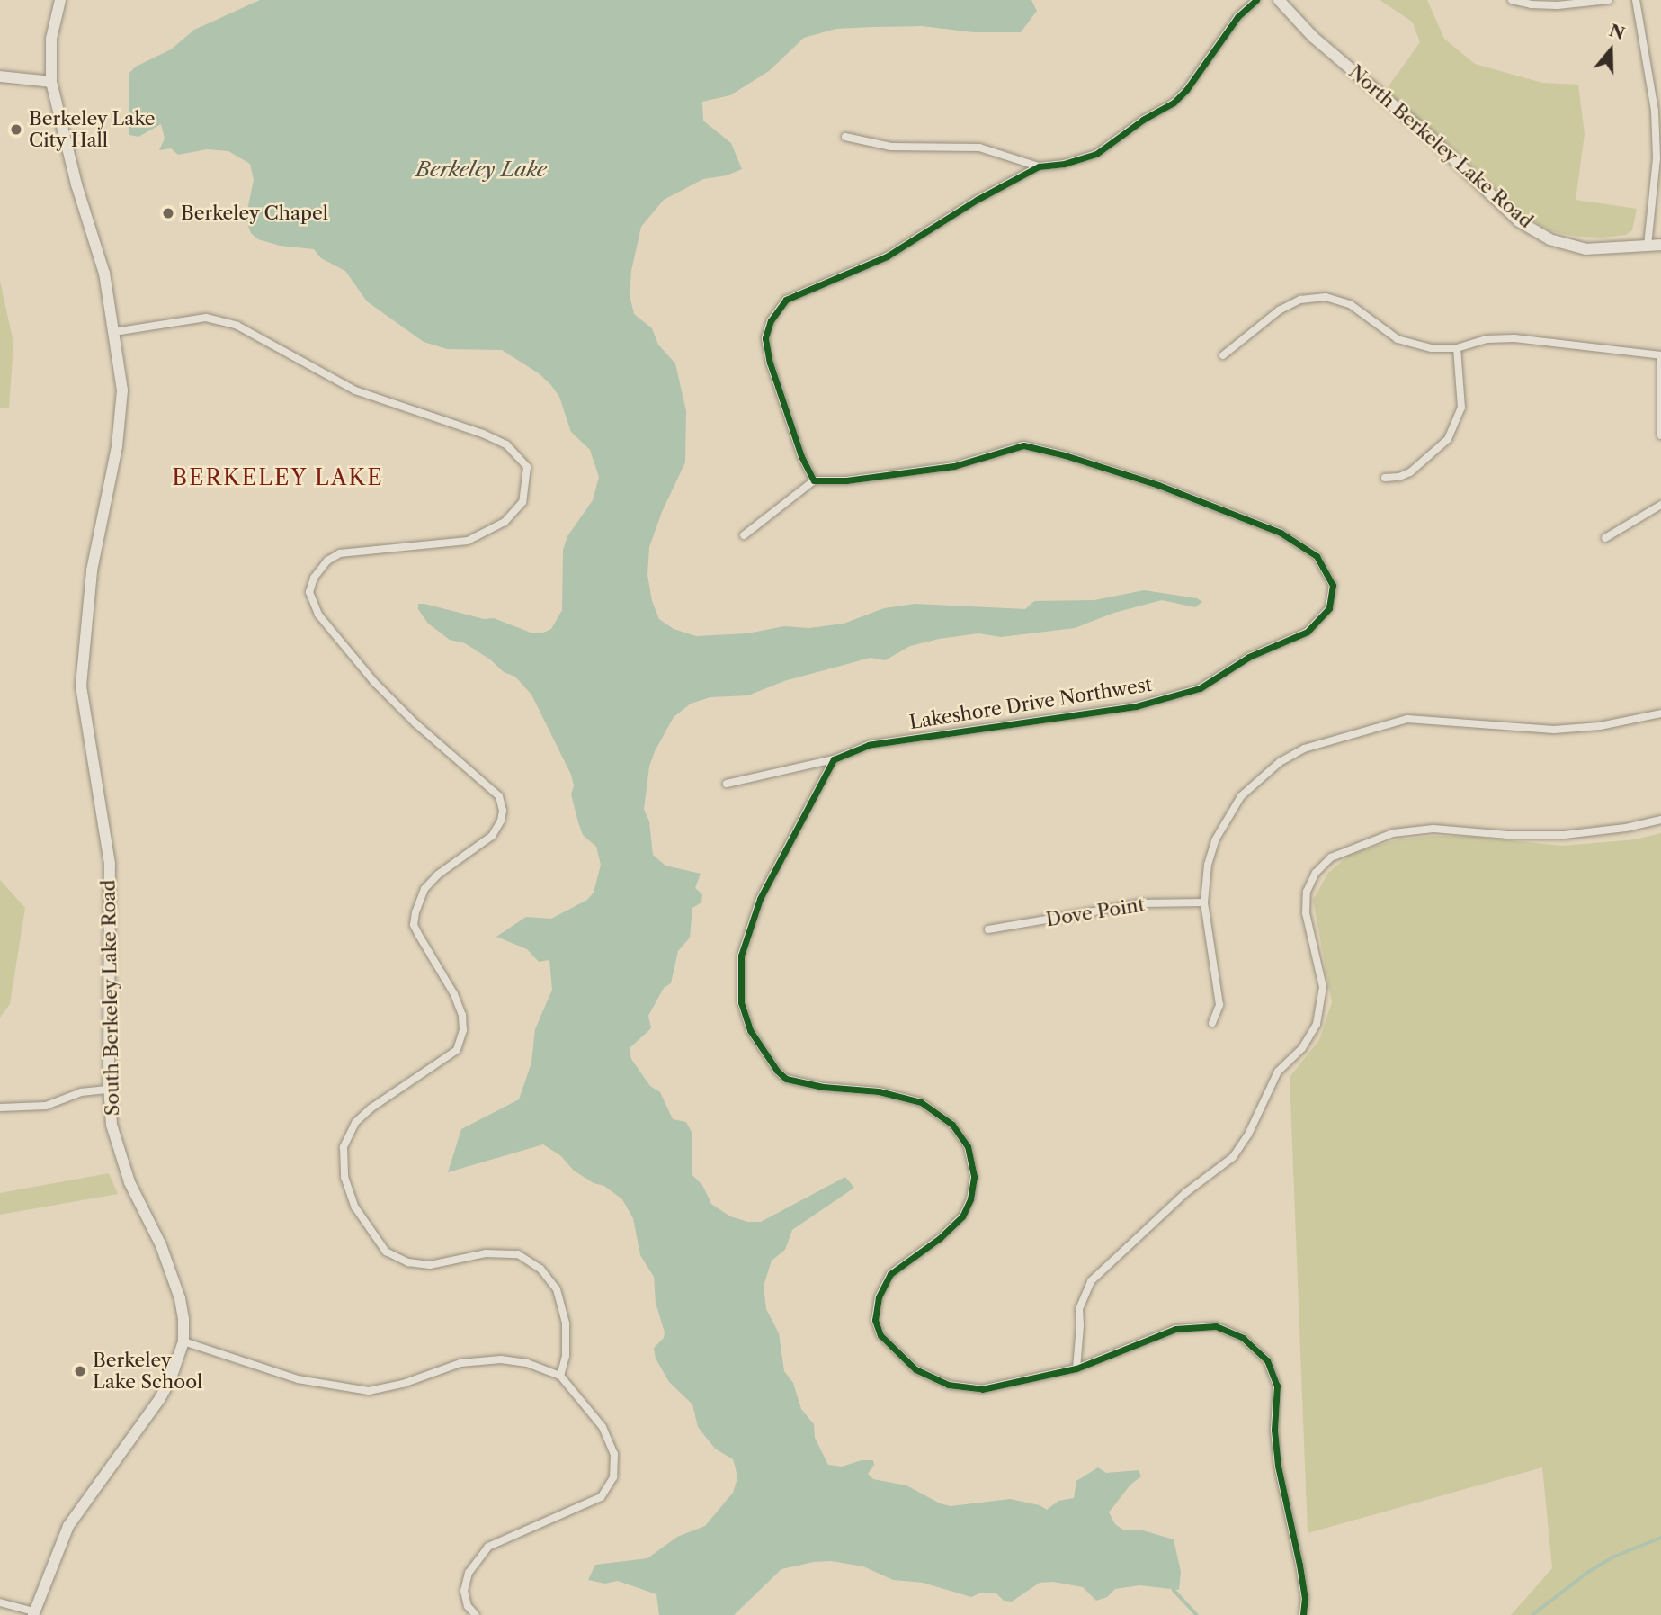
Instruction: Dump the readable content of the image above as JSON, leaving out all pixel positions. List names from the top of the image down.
{
  "streets": {
    "street": [
      "North Berkeley Lake Road",
      "Lakeshore Drive Northwest",
      "Dove Point",
      "South Berkeley Lake Road"
    ]
  },
  "districts": ["BERKELEY LAKE"],
  "water": ["Berkeley Lake"],
  "places": ["Berkeley Lake City Hall", "Berkeley Chapel", "Berkeley Lake School"],
  "north": "top"
}
